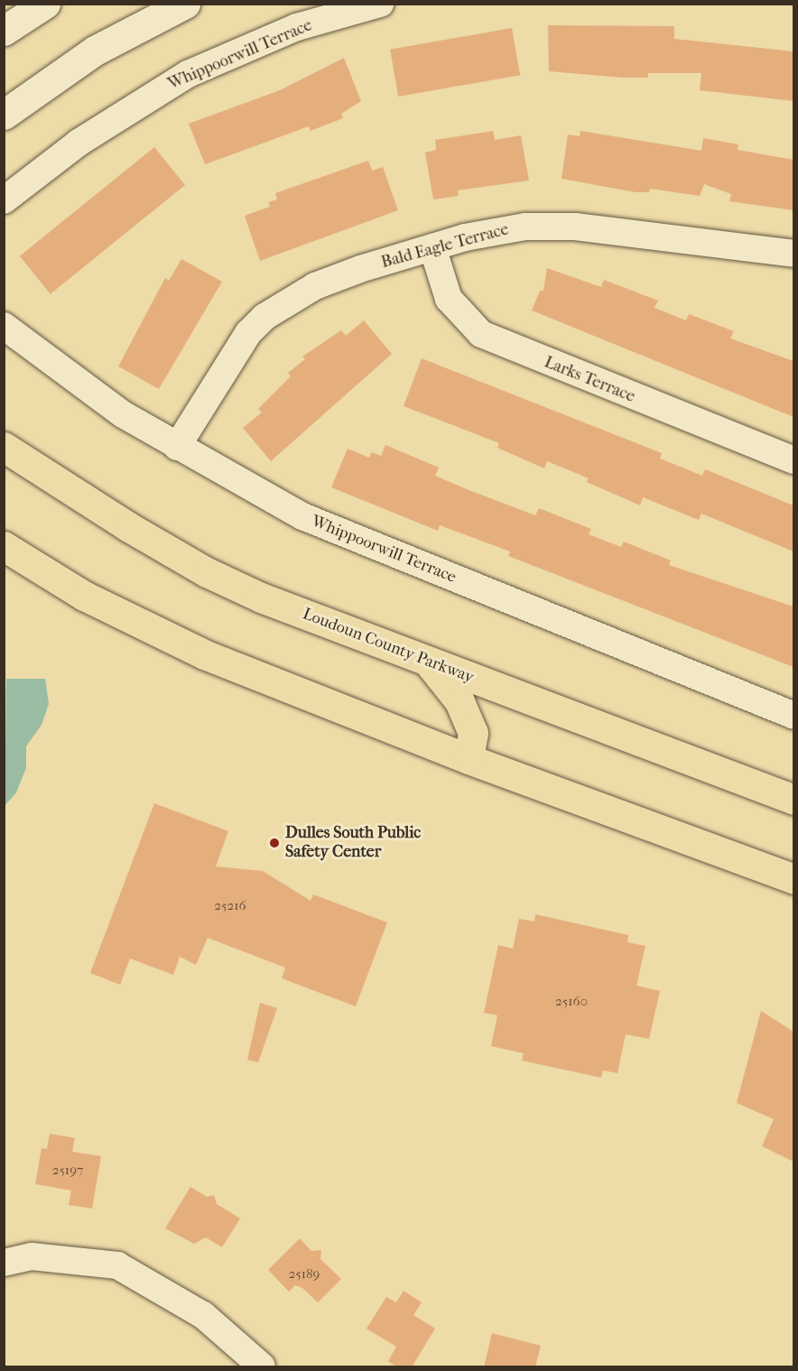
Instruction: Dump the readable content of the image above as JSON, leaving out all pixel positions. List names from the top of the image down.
{
  "streets": {
    "main road": ["Loudoun County Parkway"],
    "street": ["Whippoorwill Terrace", "Bald Eagle Terrace", "Larks Terrace"]
  },
  "crossings": [
    ["Whippoorwill Terrace", "Bald Eagle Terrace"],
    ["Bald Eagle Terrace", "Larks Terrace"]
  ],
  "places": ["Dulles South Public Safety Center"],
  "house_numbers": [
    "25216",
    "25160",
    "25197",
    "25189"
  ]
}
